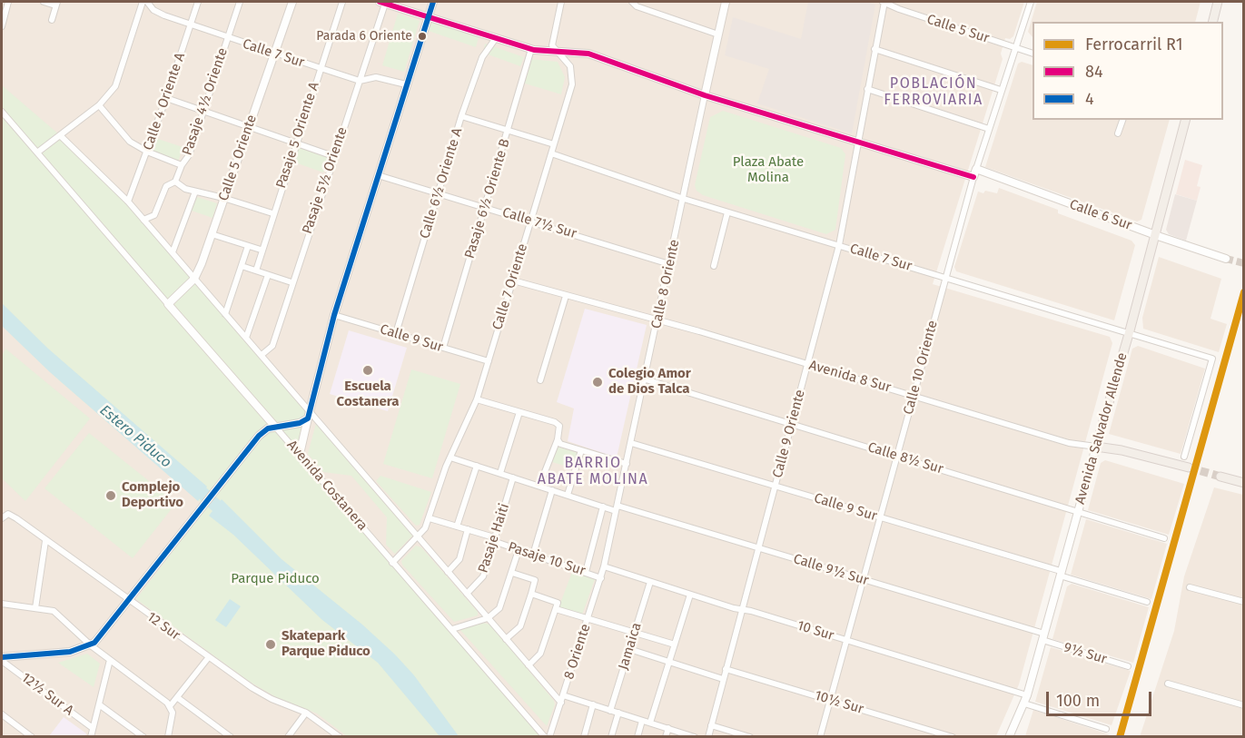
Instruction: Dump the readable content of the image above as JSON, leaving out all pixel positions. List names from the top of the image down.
{
  "streets": {
    "main road": ["Avenida 8 Sur", "Avenida Salvador Allende"],
    "street": [
      "Calle 5 Sur",
      "Calle 7 Sur",
      "Calle 4 Oriente A",
      "Pasaje 4½ Oriente",
      "Pasaje 5 Oriente A",
      "Calle 5 Oriente",
      "Pasaje 5½ Oriente",
      "Calle 6½ Oriente A",
      "Pasaje 6½ Oriente B",
      "Calle 6 Sur",
      "Calle 7½ Sur",
      "Calle 8 Oriente",
      "Calle 7 Oriente",
      "Calle 9 Sur",
      "Calle 10 Oriente",
      "Calle 9 Oriente",
      "Calle 8½ Sur",
      "Avenida Costanera",
      "Pasaje Haiti",
      "Pasaje 10 Sur",
      "Calle 9½ Sur",
      "12 Sur",
      "10 Sur",
      "Jamaica",
      "8 Oriente",
      "9½ Sur",
      "12½ Sur A",
      "10½ Sur"
    ]
  },
  "crossings": [
    ["Calle 5 Sur", "Calle 10 Oriente"],
    ["Calle 5 Sur", "Calle 9 Oriente"],
    ["Calle 7 Sur", "Calle 4 Oriente A"],
    ["Calle 7 Sur", "Pasaje 4½ Oriente"],
    ["Calle 7 Sur", "Pasaje 5 Oriente A"],
    ["Calle 7 Sur", "Calle 5 Oriente"],
    ["Calle 7 Sur", "Pasaje 5½ Oriente"],
    ["Calle 7 Sur", "Calle 8 Oriente"],
    ["Calle 7 Sur", "Calle 7 Oriente"],
    ["Calle 7 Sur", "Calle 10 Oriente"],
    ["Calle 7 Sur", "Avenida Salvador Allende"],
    ["Calle 7 Sur", "Calle 9 Oriente"],
    ["Calle 5 Oriente", "Avenida Costanera"],
    ["Calle 6½ Oriente A", "Calle 7½ Sur"],
    ["Calle 6½ Oriente A", "Calle 9 Sur"],
    ["Pasaje 6½ Oriente B", "Calle 7½ Sur"],
    ["Pasaje 6½ Oriente B", "Calle 9 Sur"],
    ["Calle 6 Sur", "Calle 10 Oriente"],
    ["Calle 6 Sur", "Avenida Salvador Allende"],
    ["Calle 7½ Sur", "Calle 8 Oriente"],
    ["Calle 7½ Sur", "Calle 7 Oriente"],
    ["Calle 8 Oriente", "Calle 9 Sur"],
    ["Calle 8 Oriente", "Avenida 8 Sur"],
    ["Calle 8 Oriente", "Calle 8½ Sur"],
    ["Calle 8 Oriente", "Calle 9½ Sur"],
    ["Calle 8 Oriente", "10 Sur"],
    ["Calle 8 Oriente", "8 Oriente"],
    ["Calle 7 Oriente", "Calle 9 Sur"],
    ["Calle 7 Oriente", "Avenida 8 Sur"],
    ["Calle 7 Oriente", "Avenida Costanera"],
    ["Calle 7 Oriente", "Pasaje 10 Sur"],
    ["Calle 7 Oriente", "Calle 9½ Sur"],
    ["Calle 9 Sur", "Calle 10 Oriente"],
    ["Calle 9 Sur", "Avenida Salvador Allende"],
    ["Calle 9 Sur", "Calle 9 Oriente"],
    ["Calle 10 Oriente", "Avenida 8 Sur"],
    ["Calle 10 Oriente", "Calle 8½ Sur"],
    ["Calle 10 Oriente", "Calle 9½ Sur"],
    ["Calle 10 Oriente", "10 Sur"],
    ["Calle 10 Oriente", "10½ Sur"],
    ["Avenida 8 Sur", "Avenida Salvador Allende"],
    ["Avenida 8 Sur", "Calle 9 Oriente"],
    ["Avenida Salvador Allende", "Calle 8½ Sur"],
    ["Avenida Salvador Allende", "Calle 9½ Sur"],
    ["Avenida Salvador Allende", "10 Sur"],
    ["Avenida Salvador Allende", "9½ Sur"],
    ["Calle 9 Oriente", "Calle 8½ Sur"],
    ["Calle 9 Oriente", "Calle 9½ Sur"],
    ["Calle 9 Oriente", "10 Sur"],
    ["Calle 9 Oriente", "10½ Sur"],
    ["Pasaje Haiti", "Pasaje 10 Sur"],
    ["Pasaje Haiti", "Calle 9½ Sur"],
    ["Pasaje 10 Sur", "8 Oriente"],
    ["Calle 9½ Sur", "9½ Sur"],
    ["10 Sur", "Jamaica"],
    ["10 Sur", "8 Oriente"]
  ],
  "districts": ["POBLACIÓN FERROVIARIA", "BARRIO ABATE MOLINA"],
  "water": ["Estero Piduco"],
  "parks": ["Plaza Abate Molina", "Parque Piduco"],
  "places": [
    "Parada 6 Oriente",
    "Escuela Costanera",
    "Colegio Amor de Dios Talca",
    "Complejo Deportivo",
    "Skatepark Parque Piduco"
  ],
  "lines": ["transit line 84", "transit line 4", "rail line R1"],
  "legend": ["Ferrocarril R1", "84", "4"],
  "scale_bar": "100 m"
}
